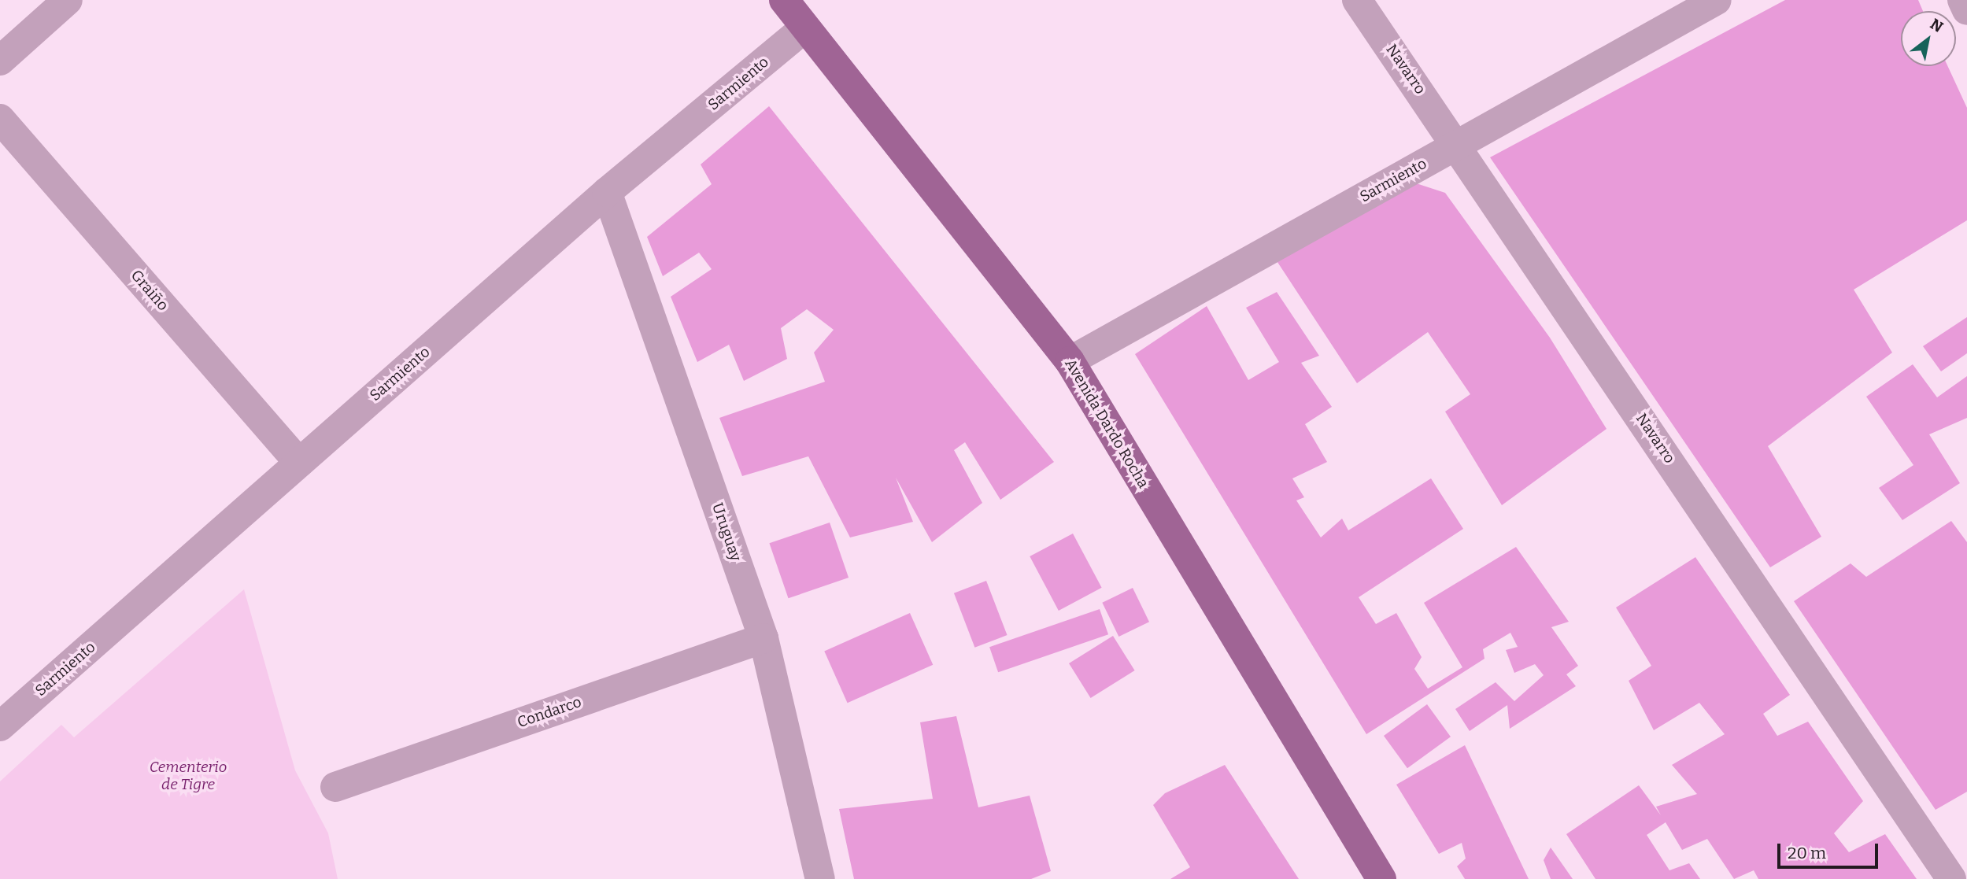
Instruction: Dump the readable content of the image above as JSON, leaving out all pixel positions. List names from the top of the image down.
{
  "streets": {
    "main road": ["Avenida Dardo Rocha"],
    "street": [
      "Navarro",
      "Sarmiento",
      "Graiño",
      "Uruguay",
      "Condarco"
    ]
  },
  "crossings": [
    ["Navarro", "Sarmiento"],
    ["Sarmiento", "Graiño"],
    ["Sarmiento", "Avenida Dardo Rocha"],
    ["Sarmiento", "Uruguay"],
    ["Uruguay", "Condarco"]
  ],
  "parks": ["Cementerio de Tigre"],
  "scale_bar": "20 m",
  "north": "top right"
}
